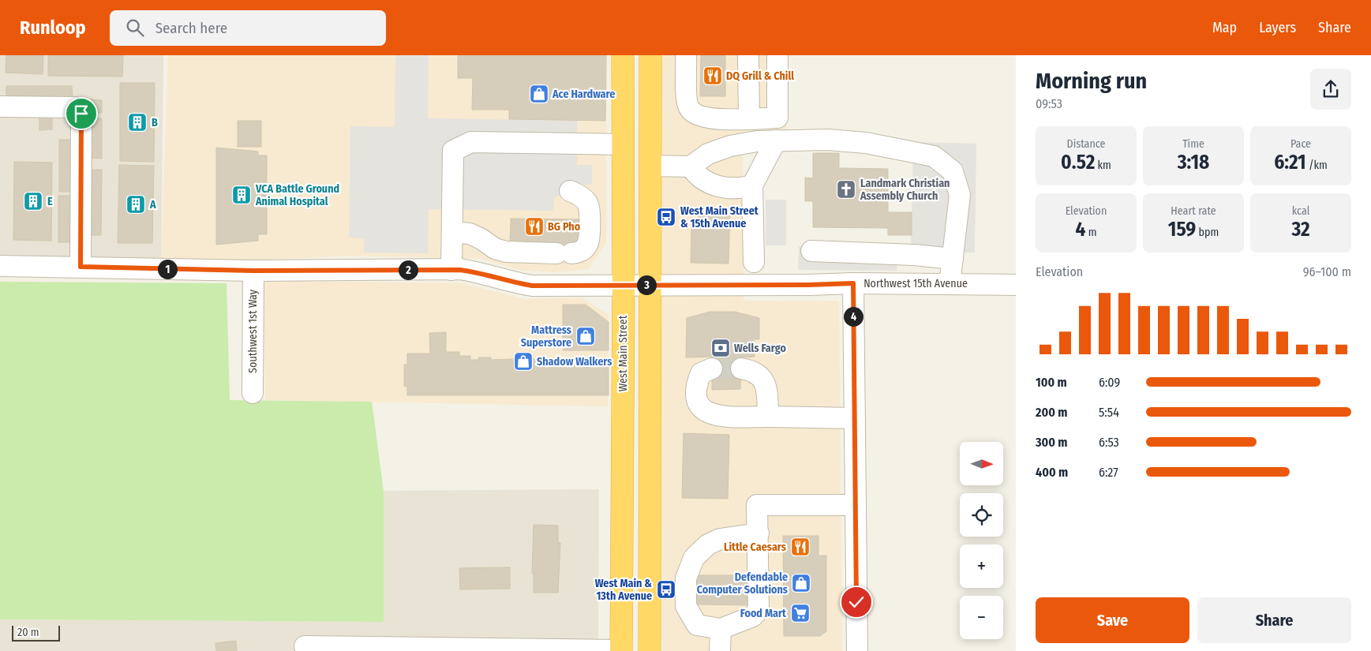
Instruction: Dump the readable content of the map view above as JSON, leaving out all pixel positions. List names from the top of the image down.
{
  "streets": {
    "highway": ["West Main Street"],
    "street": ["Northwest 15th Avenue", "Southwest 1st Way"]
  },
  "crossings": [
    ["Northwest 15th Avenue", "Southwest 1st Way"],
    ["Northwest 15th Avenue", "West Main Street"]
  ],
  "places": {
    "restaurant": ["DQ Grill & Chill", "BG Pho", "Little Caesars"],
    "shop": [
      "Ace Hardware",
      "Mattress Superstore",
      "Shadow Walkers",
      "Defendable Computer Solutions"
    ],
    "building": [
      "B",
      "VCA Battle Ground Animal Hospital",
      "E",
      "A"
    ],
    "church": ["Landmark Christian Assembly Church"],
    "bus stop": ["West Main Street & 15th Avenue", "West Main & 13th Avenue"],
    "bank": ["Wells Fargo"],
    "supermarket": ["Food Mart"]
  },
  "scale_bar": "20 m",
  "north": "right",
  "page": {
    "header": "Runloop",
    "search": "Search here",
    "nav": ["Map", "Layers", "Share"],
    "heading": ["Morning run", "09:53"],
    "stats": [
      ["Distance", "0.52 km"],
      ["Time", "3:18"],
      ["Pace", "6:21 /km"],
      ["Elevation", "4 m"],
      ["Heart rate", "159 bpm"],
      ["kcal", "32"]
    ],
    "chart": ["Elevation", "96–100 m"],
    "pins": [
      "1",
      "2",
      "3",
      "4"
    ],
    "list": [
      {
        "name": "100 m",
        "note": "6:09"
      },
      {
        "name": "200 m",
        "note": "5:54"
      },
      {
        "name": "300 m",
        "note": "6:53"
      },
      {
        "name": "400 m",
        "note": "6:27"
      }
    ],
    "map_buttons": ["+", "−"],
    "buttons": ["Save", "Share"],
    "scale": "20 m"
  }
}
